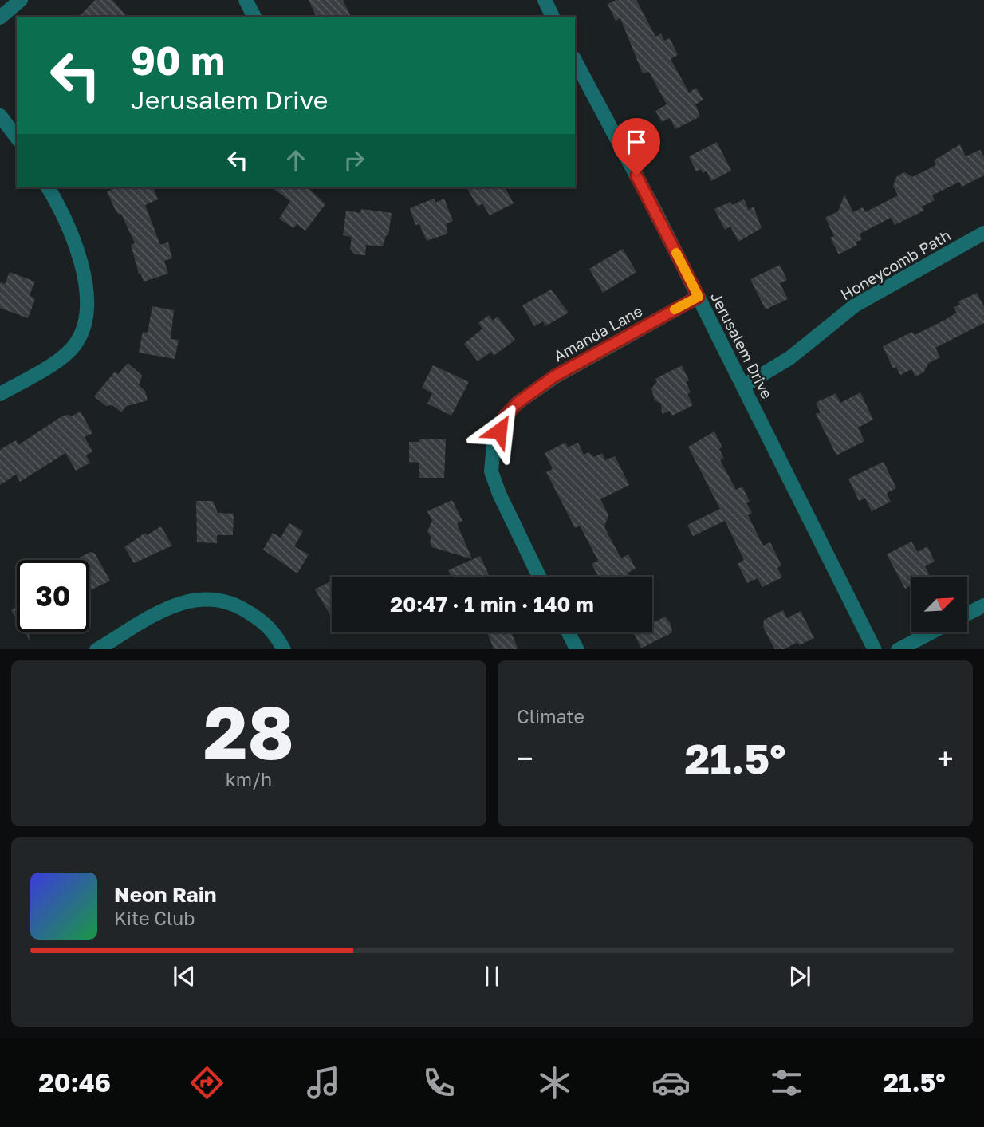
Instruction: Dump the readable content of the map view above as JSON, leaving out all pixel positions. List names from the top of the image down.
{
  "streets": {
    "street": ["Honeycomb Path", "Amanda Lane", "Jerusalem Drive"]
  },
  "crossings": [
    ["Honeycomb Path", "Jerusalem Drive"],
    ["Amanda Lane", "Jerusalem Drive"]
  ],
  "north": "top right",
  "page": {
    "turn": ["90 m", "Jerusalem Drive"],
    "limit": "30",
    "trip": "20:47 · 1 min · 140 m",
    "tile": [
      ["28", "km/h"],
      "Climate"
    ],
    "heat": ["−", "21.5°", "+"],
    "song": ["Neon Rain", "Kite Club"],
    "tabs": ["20:46", "21.5°"]
  }
}
